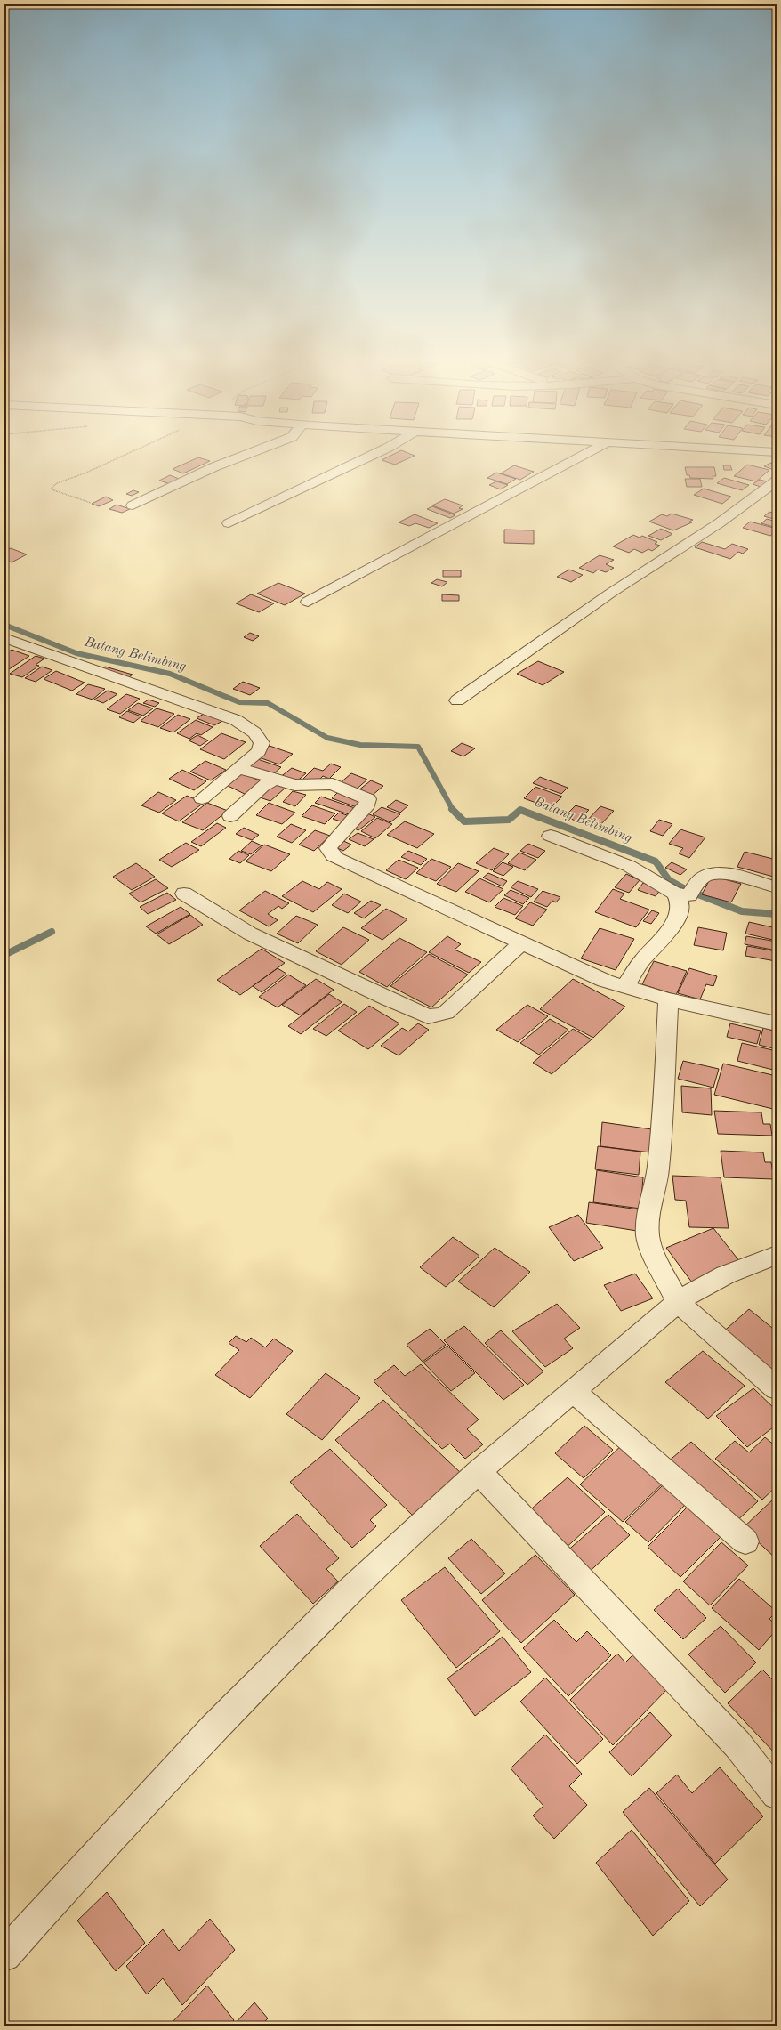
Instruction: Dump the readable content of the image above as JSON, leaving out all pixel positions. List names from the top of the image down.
{
  "water": ["Batang Belimbing"]
}
